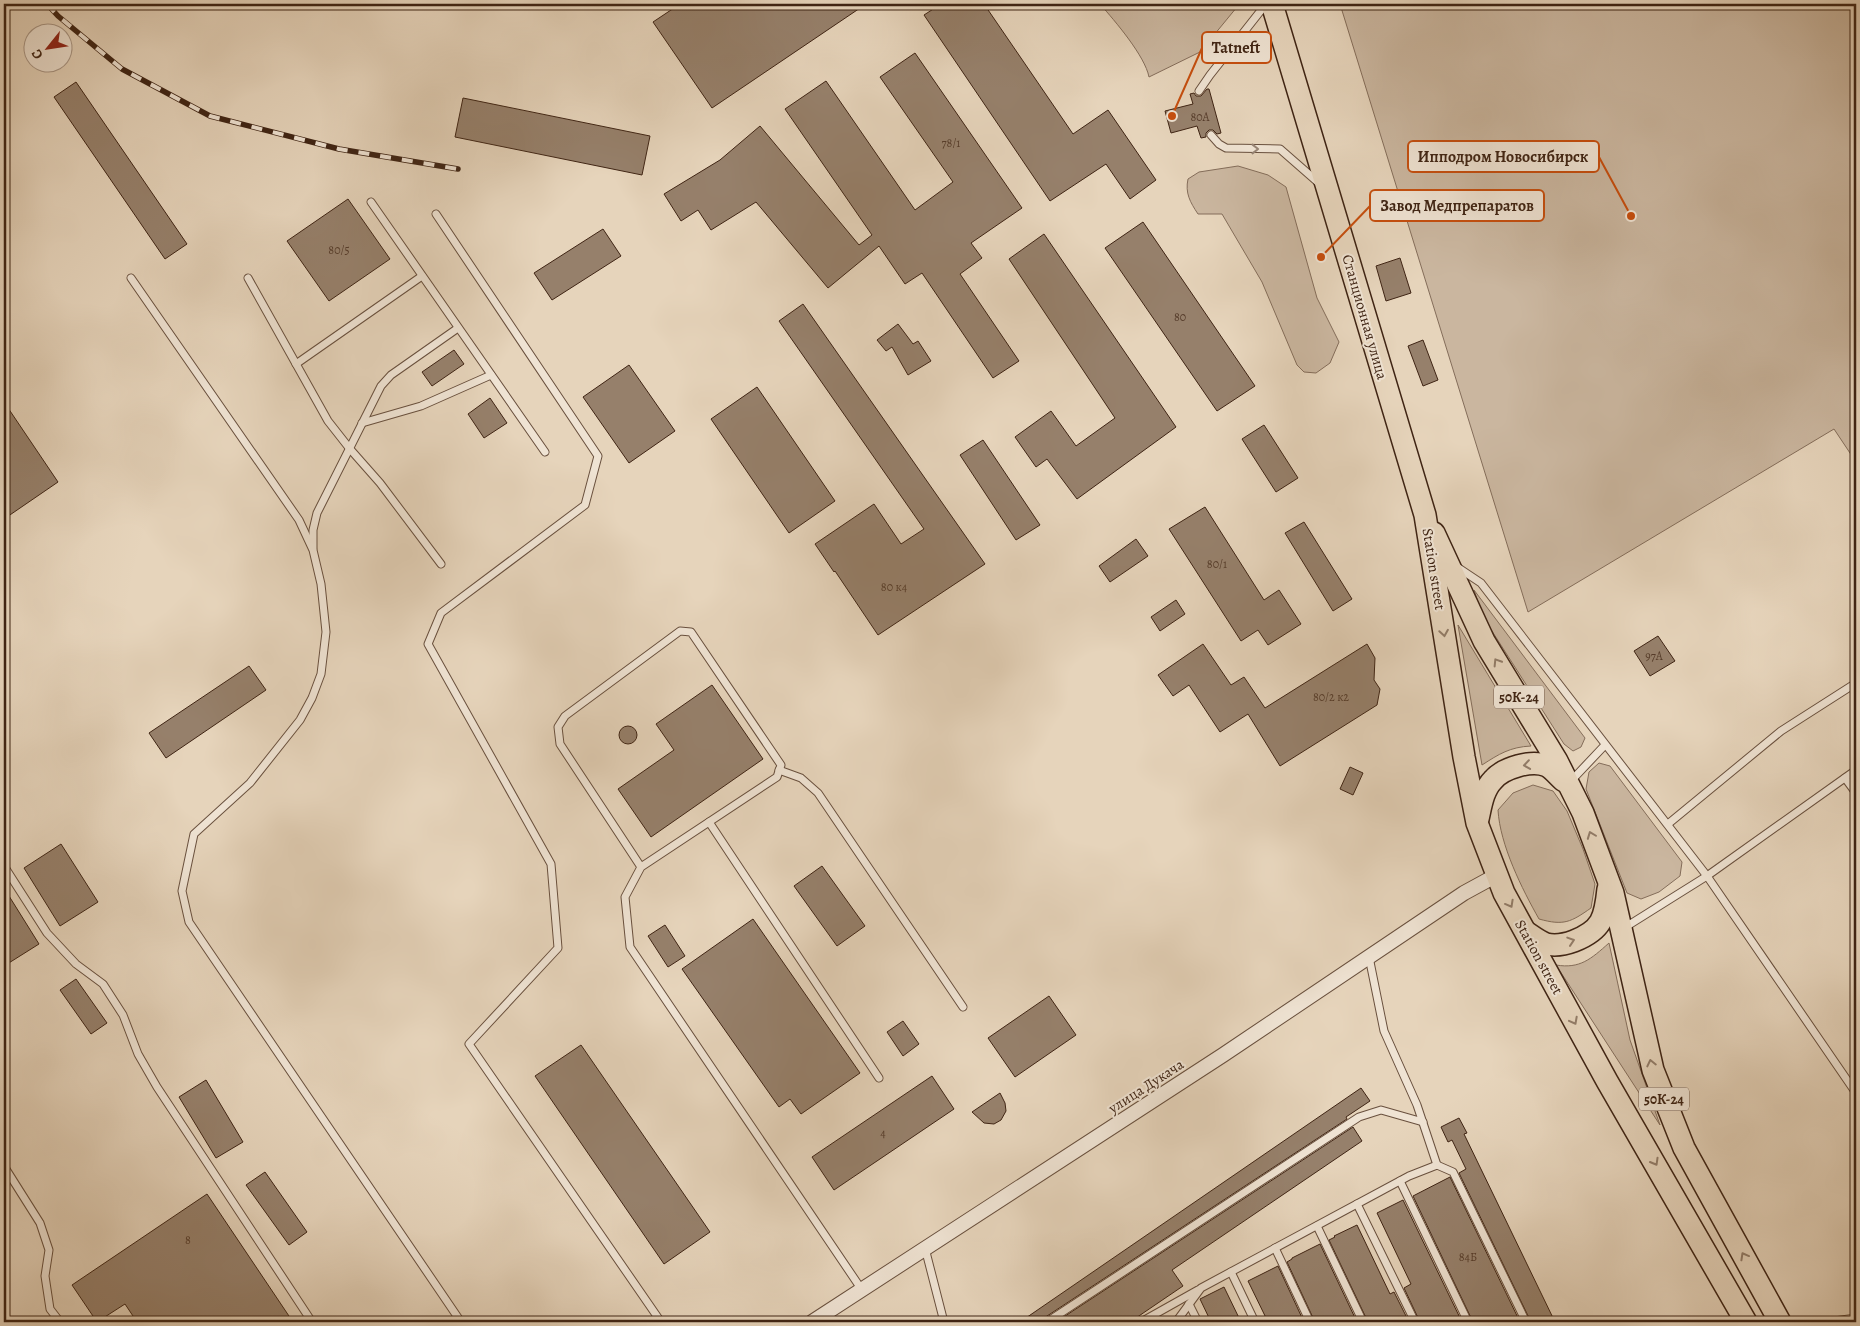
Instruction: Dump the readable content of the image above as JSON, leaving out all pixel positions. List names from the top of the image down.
{
  "streets": {
    "main road": ["Станционная улица", "Station street", "50К-24"],
    "street": ["улица Дукача"]
  },
  "crossings": [
    ["Станционная улица", "Station street"],
    ["Station street", "50К-24"],
    ["Station street", "улица Дукача"]
  ],
  "places": ["Tatneft", "Ипподром Новосибирск", "Завод Медпрепаратов"],
  "house_numbers": [
    "80А",
    "78/1",
    "80/5",
    "80",
    "80/1",
    "80 к4",
    "97А",
    "80/2 к2",
    "4",
    "8",
    "84Б"
  ],
  "north": "bottom left"
}
